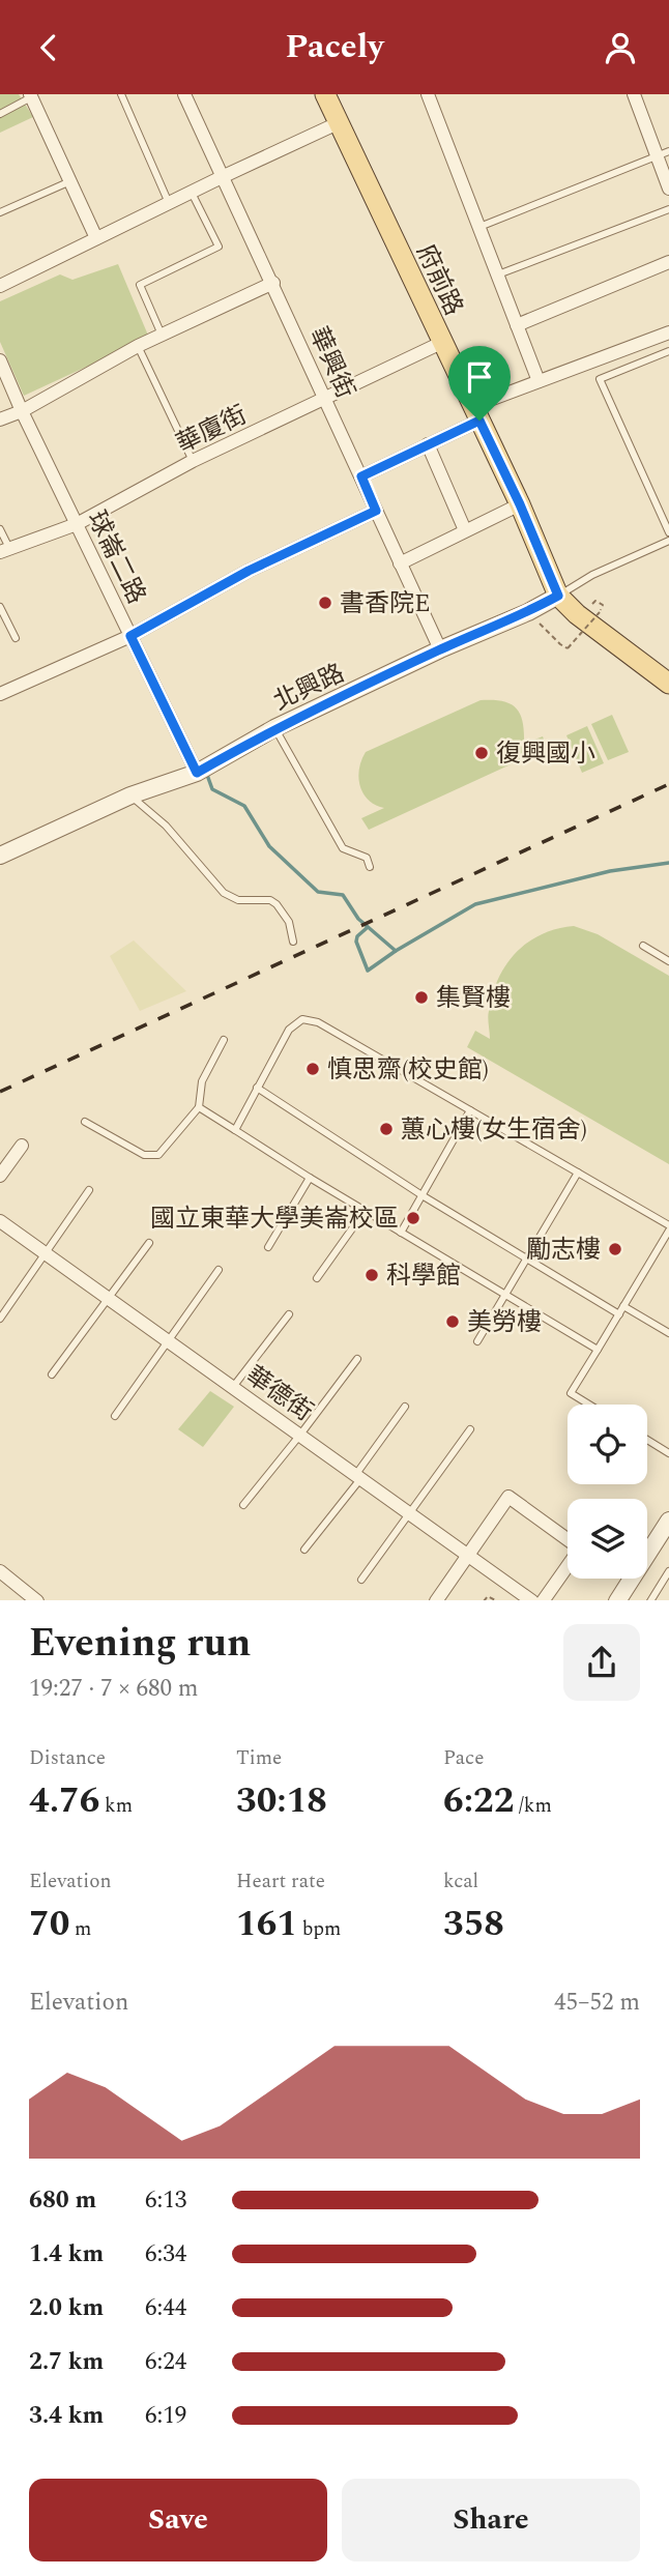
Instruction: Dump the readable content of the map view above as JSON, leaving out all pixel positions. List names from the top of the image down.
{
  "streets": {
    "main road": ["府前路"],
    "street": [
      "華興街",
      "華廈街",
      "球崙二路",
      "北興路",
      "華德街"
    ]
  },
  "crossings": [
    ["府前路", "華廈街"],
    ["府前路", "北興路"],
    ["華興街", "華廈街"],
    ["華興街", "北興路"],
    ["華廈街", "球崙二路"],
    ["球崙二路", "北興路"]
  ],
  "places": [
    "書香院E",
    "復興國小",
    "集賢樓",
    "慎思齋(校史館)",
    "蕙心樓(女生宿舍)",
    "國立東華大學美崙校區",
    "勵志樓",
    "科學館",
    "美勞樓"
  ],
  "page": {
    "header": "Pacely",
    "heading": ["Evening run", "19:27 · 7 × 680 m"],
    "stats": [
      ["Distance", "4.76 km"],
      ["Time", "30:18"],
      ["Pace", "6:22 /km"],
      ["Elevation", "70 m"],
      ["Heart rate", "161 bpm"],
      ["kcal", "358"]
    ],
    "chart": ["Elevation", "45–52 m"],
    "list": [
      {
        "name": "680 m",
        "note": "6:13"
      },
      {
        "name": "1.4 km",
        "note": "6:34"
      },
      {
        "name": "2.0 km",
        "note": "6:44"
      },
      {
        "name": "2.7 km",
        "note": "6:24"
      },
      {
        "name": "3.4 km",
        "note": "6:19"
      }
    ],
    "buttons": ["Save", "Share"]
  }
}
